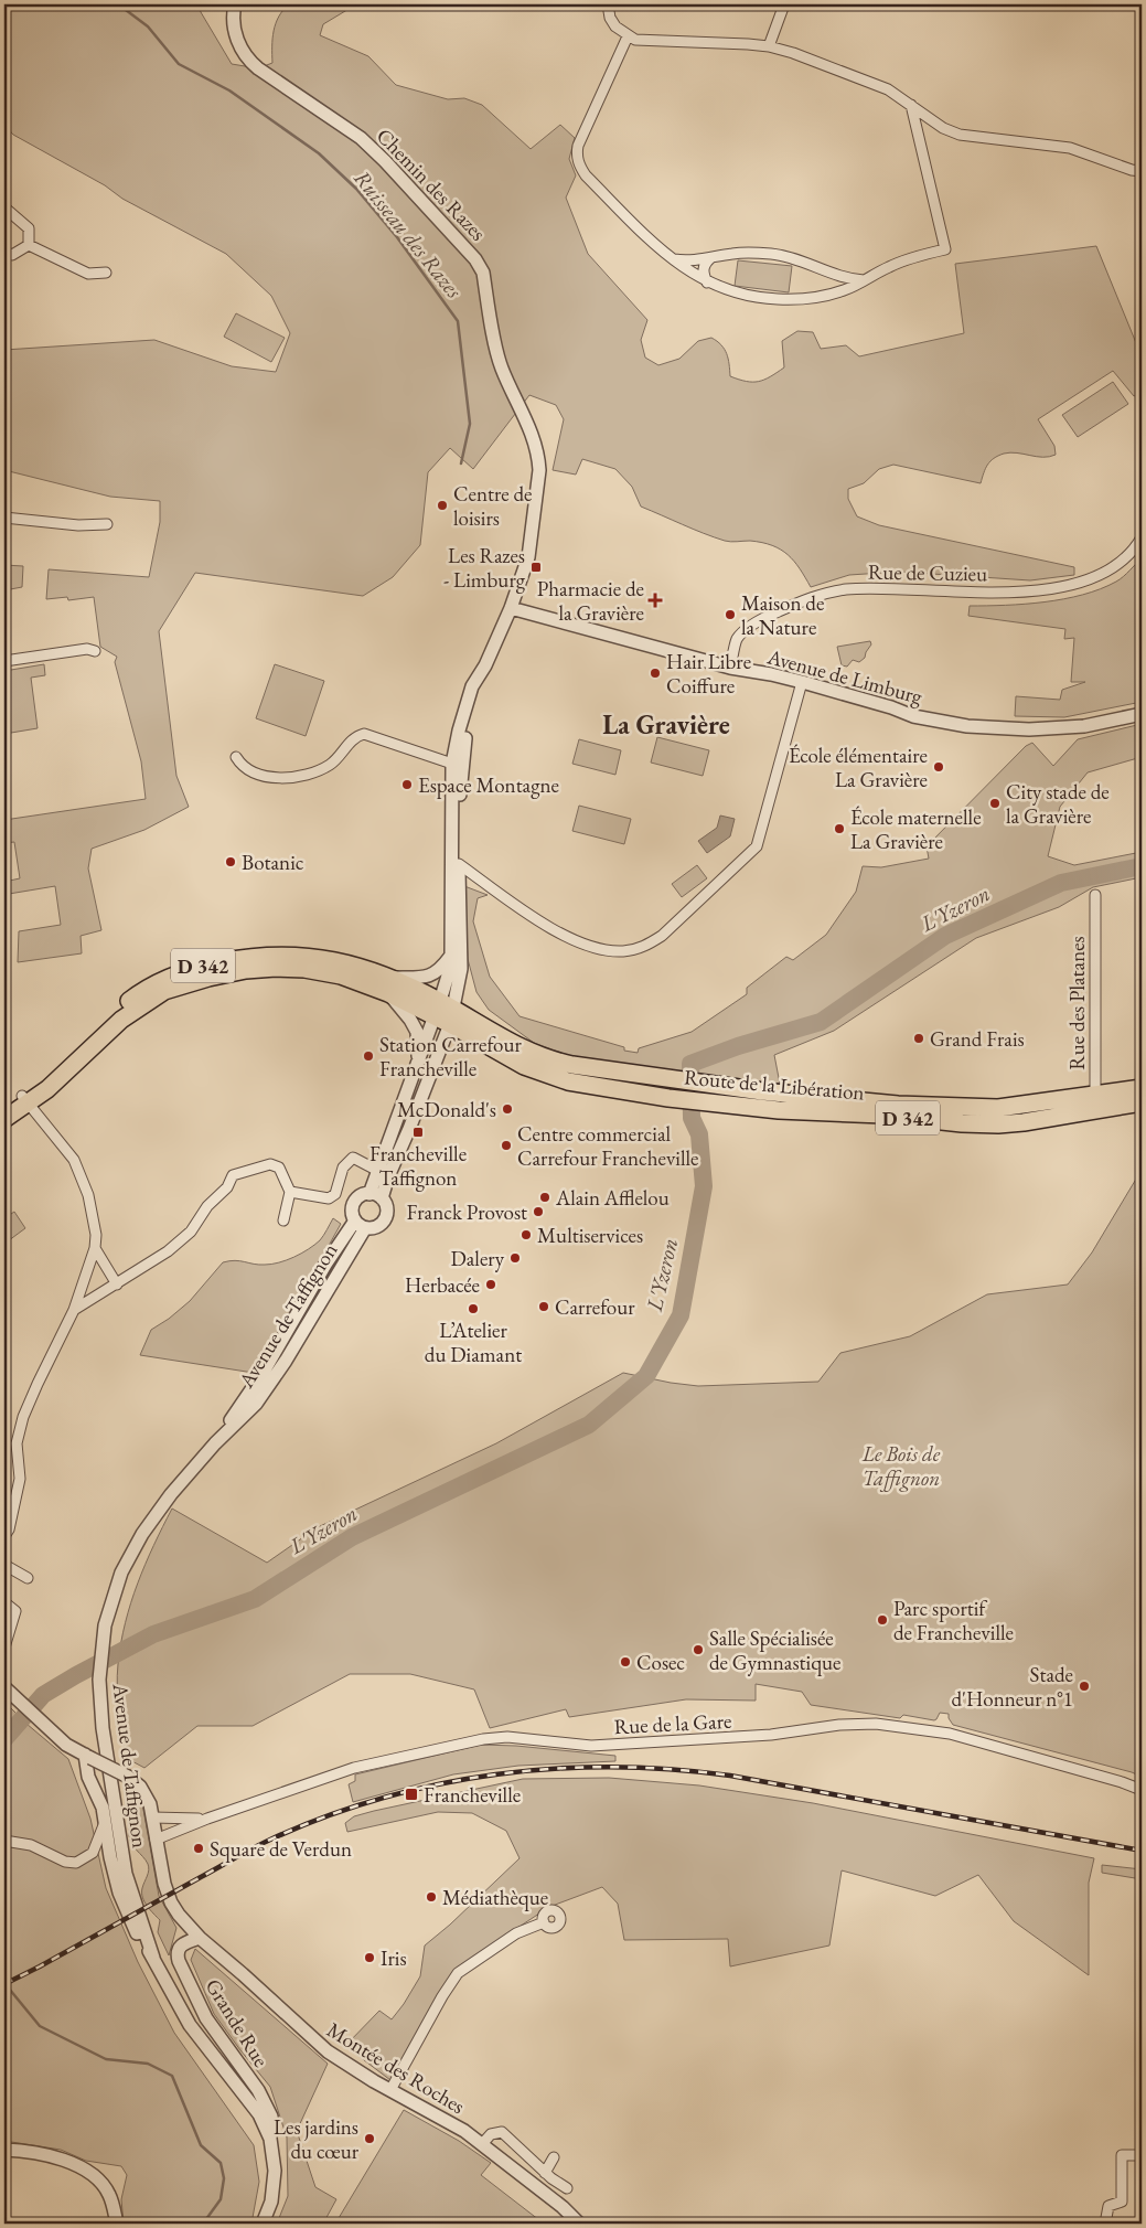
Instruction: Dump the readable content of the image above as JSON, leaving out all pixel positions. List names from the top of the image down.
{
  "streets": {
    "main road": ["D 342", "Route de la Libération"],
    "street": [
      "Chemin des Razes",
      "Rue de Cuzieu",
      "Avenue de Limburg",
      "Rue des Platanes",
      "Avenue de Taffignon",
      "Rue de la Gare",
      "Grande Rue",
      "Montée des Roches"
    ]
  },
  "crossings": [
    ["Chemin des Razes", "Avenue de Limburg"],
    ["Chemin des Razes", "D 342"],
    ["Chemin des Razes", "Route de la Libération"],
    ["Chemin des Razes", "Avenue de Taffignon"],
    ["Rue de Cuzieu", "Avenue de Limburg"],
    ["D 342", "Route de la Libération"],
    ["D 342", "Avenue de Taffignon"],
    ["Rue des Platanes", "Route de la Libération"],
    ["Route de la Libération", "Avenue de Taffignon"],
    ["Avenue de Taffignon", "Grande Rue"]
  ],
  "districts": ["La Gravière"],
  "water": ["Ruisseau des Razes", "L'Yzeron"],
  "parks": ["Le Bois de Taffignon"],
  "places": {
    "other": [
      "Centre de loisirs",
      "Maison de la Nature",
      "Hair Libre Coiffure",
      "École élémentaire La Gravière",
      "Espace Montagne",
      "City stade de la Gravière",
      "École maternelle La Gravière",
      "Botanic",
      "Grand Frais",
      "Station Carrefour Francheville",
      "McDonald's",
      "Centre commercial Carrefour Francheville",
      "Alain Afflelou",
      "Franck Provost",
      "Multiservices",
      "Dalery",
      "Herbacée",
      "Carrefour",
      "L’Atelier du Diamant",
      "Parc sportif de Francheville",
      "Salle Spécialisée de Gymnastique",
      "Cosec",
      "Stade d'Honneur n°1",
      "Square de Verdun",
      "Médiathèque",
      "Iris",
      "Les jardins du cœur"
    ],
    "transit": ["Les Razes - Limburg", "Francheville Taffignon", "Francheville"],
    "health": ["Pharmacie de la Gravière"]
  }
}
